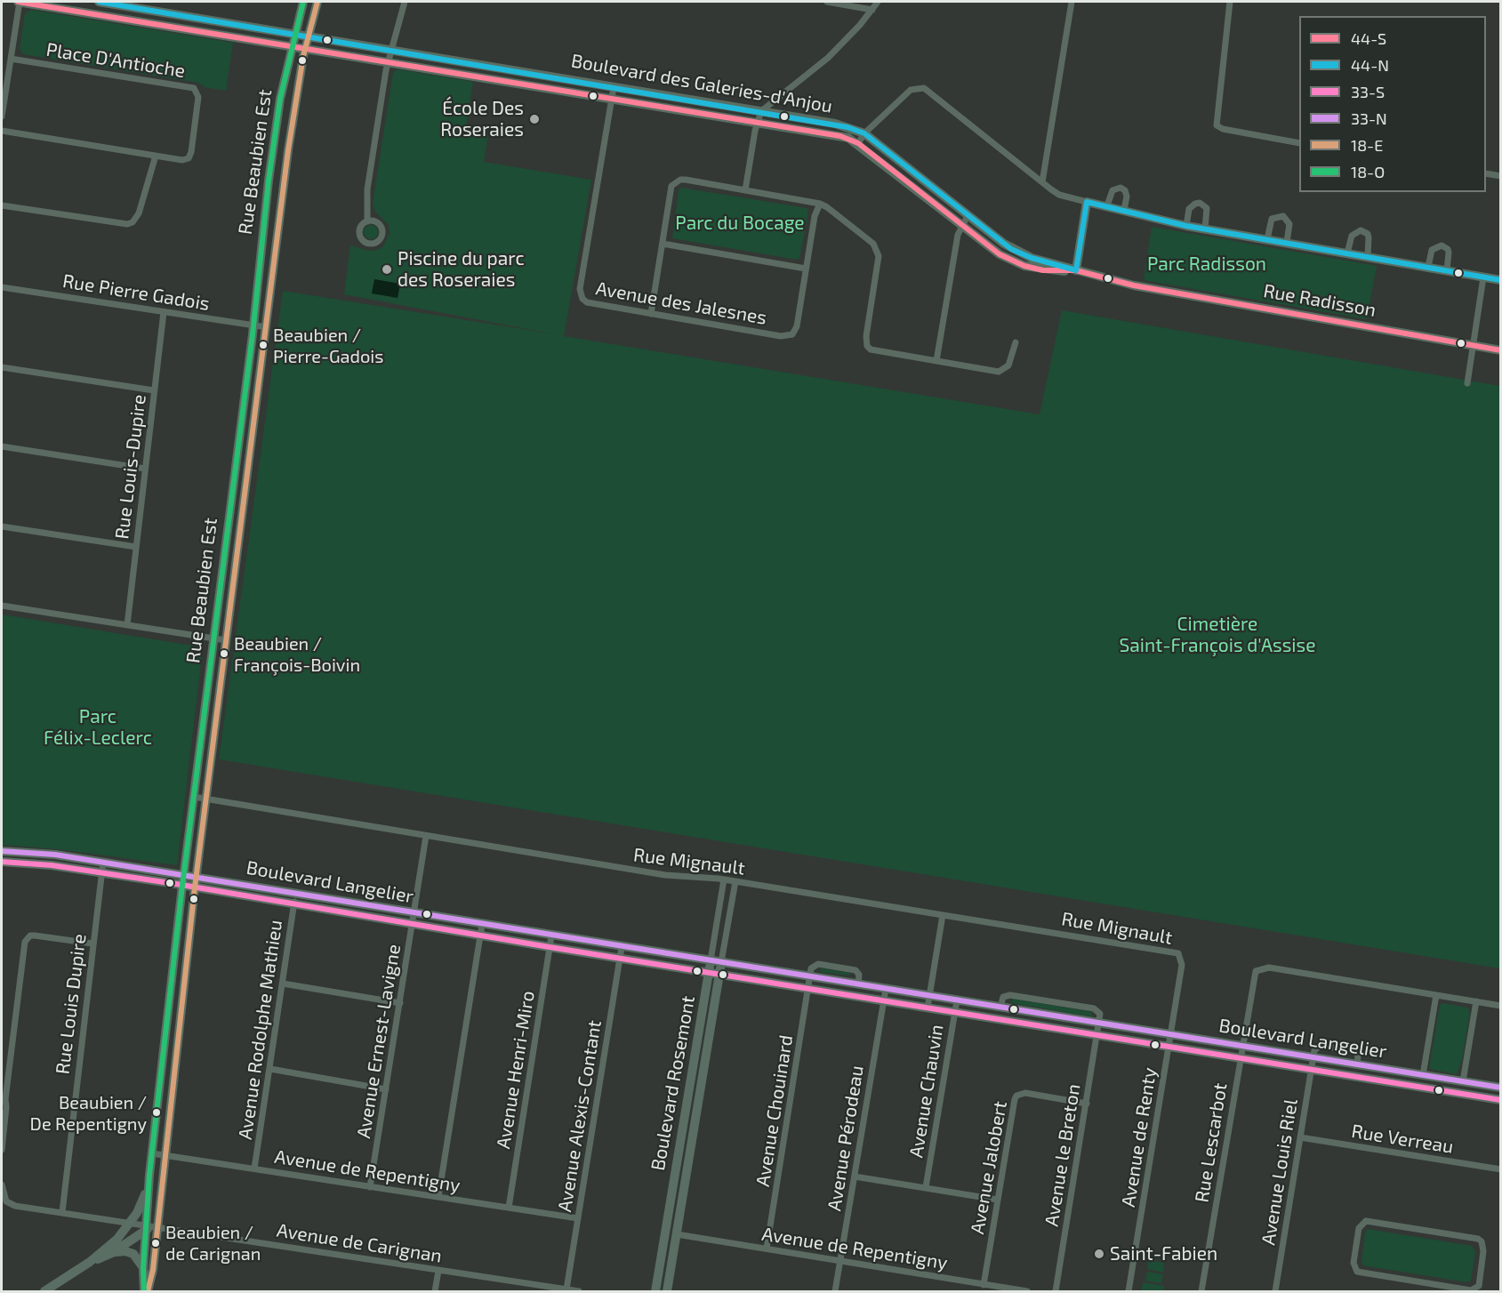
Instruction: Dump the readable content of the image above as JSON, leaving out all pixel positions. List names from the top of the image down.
{
  "streets": {
    "street": [
      "Place D'Antioche",
      "Boulevard des Galeries-d'Anjou",
      "Rue Beaubien Est",
      "Rue Pierre Gadois",
      "Rue Radisson",
      "Avenue des Jalesnes",
      "Rue Louis-Dupire",
      "Rue Mignault",
      "Boulevard Langelier",
      "Rue Louis Dupire",
      "Avenue Rodolphe Mathieu",
      "Avenue Ernest-Lavigne",
      "Avenue Henri-Miro",
      "Boulevard Rosemont",
      "Avenue Chauvin",
      "Avenue Chouinard",
      "Avenue Alexis-Contant",
      "Avenue de Renty",
      "Avenue Pérodeau",
      "Rue Verreau",
      "Rue Lescarbot",
      "Avenue le Breton",
      "Avenue Jalobert",
      "Avenue de Repentigny",
      "Avenue Louis Riel",
      "Avenue de Carignan"
    ]
  },
  "crossings": [
    ["Boulevard des Galeries-d'Anjou", "Rue Beaubien Est"],
    ["Boulevard des Galeries-d'Anjou", "Rue Radisson"],
    ["Boulevard des Galeries-d'Anjou", "Avenue des Jalesnes"],
    ["Rue Beaubien Est", "Rue Pierre Gadois"],
    ["Rue Beaubien Est", "Rue Mignault"],
    ["Rue Beaubien Est", "Boulevard Langelier"],
    ["Rue Beaubien Est", "Avenue de Repentigny"],
    ["Rue Beaubien Est", "Avenue de Carignan"],
    ["Rue Pierre Gadois", "Rue Louis-Dupire"],
    ["Rue Mignault", "Avenue Ernest-Lavigne"],
    ["Rue Mignault", "Boulevard Rosemont"],
    ["Rue Mignault", "Avenue Chauvin"],
    ["Rue Mignault", "Avenue de Renty"],
    ["Boulevard Langelier", "Rue Louis Dupire"],
    ["Boulevard Langelier", "Avenue Rodolphe Mathieu"],
    ["Boulevard Langelier", "Avenue Ernest-Lavigne"],
    ["Boulevard Langelier", "Avenue Henri-Miro"],
    ["Boulevard Langelier", "Boulevard Rosemont"],
    ["Boulevard Langelier", "Avenue Chauvin"],
    ["Boulevard Langelier", "Avenue Chouinard"],
    ["Boulevard Langelier", "Avenue Alexis-Contant"],
    ["Boulevard Langelier", "Avenue de Renty"],
    ["Boulevard Langelier", "Avenue Pérodeau"],
    ["Boulevard Langelier", "Rue Lescarbot"],
    ["Boulevard Langelier", "Avenue le Breton"],
    ["Boulevard Langelier", "Avenue Louis Riel"],
    ["Rue Louis Dupire", "Avenue de Carignan"],
    ["Avenue Rodolphe Mathieu", "Avenue de Repentigny"],
    ["Avenue Ernest-Lavigne", "Avenue de Repentigny"],
    ["Avenue Henri-Miro", "Avenue de Repentigny"],
    ["Boulevard Rosemont", "Avenue de Repentigny"],
    ["Avenue Chouinard", "Avenue de Repentigny"],
    ["Avenue Alexis-Contant", "Avenue de Repentigny"],
    ["Avenue Alexis-Contant", "Avenue de Carignan"],
    ["Avenue Pérodeau", "Avenue de Repentigny"],
    ["Rue Verreau", "Avenue Louis Riel"],
    ["Avenue le Breton", "Avenue Jalobert"],
    ["Avenue Jalobert", "Avenue de Repentigny"]
  ],
  "parks": [
    "Parc du Bocage",
    "Parc Radisson",
    "Cimetière Saint-François d'Assise",
    "Parc Félix-Leclerc"
  ],
  "places": [
    "École Des Roseraies",
    "Piscine du parc des Roseraies",
    "Beaubien / Pierre-Gadois",
    "Beaubien / François-Boivin",
    "Beaubien / De Repentigny",
    "Beaubien / de Carignan",
    "Saint-Fabien"
  ],
  "lines": [
    "transit line 44-S",
    "transit line 44-N",
    "transit line 18-E",
    "transit line 18-O",
    "transit line 33-N",
    "transit line 33-S"
  ],
  "legend": [
    "44-S",
    "44-N",
    "33-S",
    "33-N",
    "18-E",
    "18-O"
  ]
}
